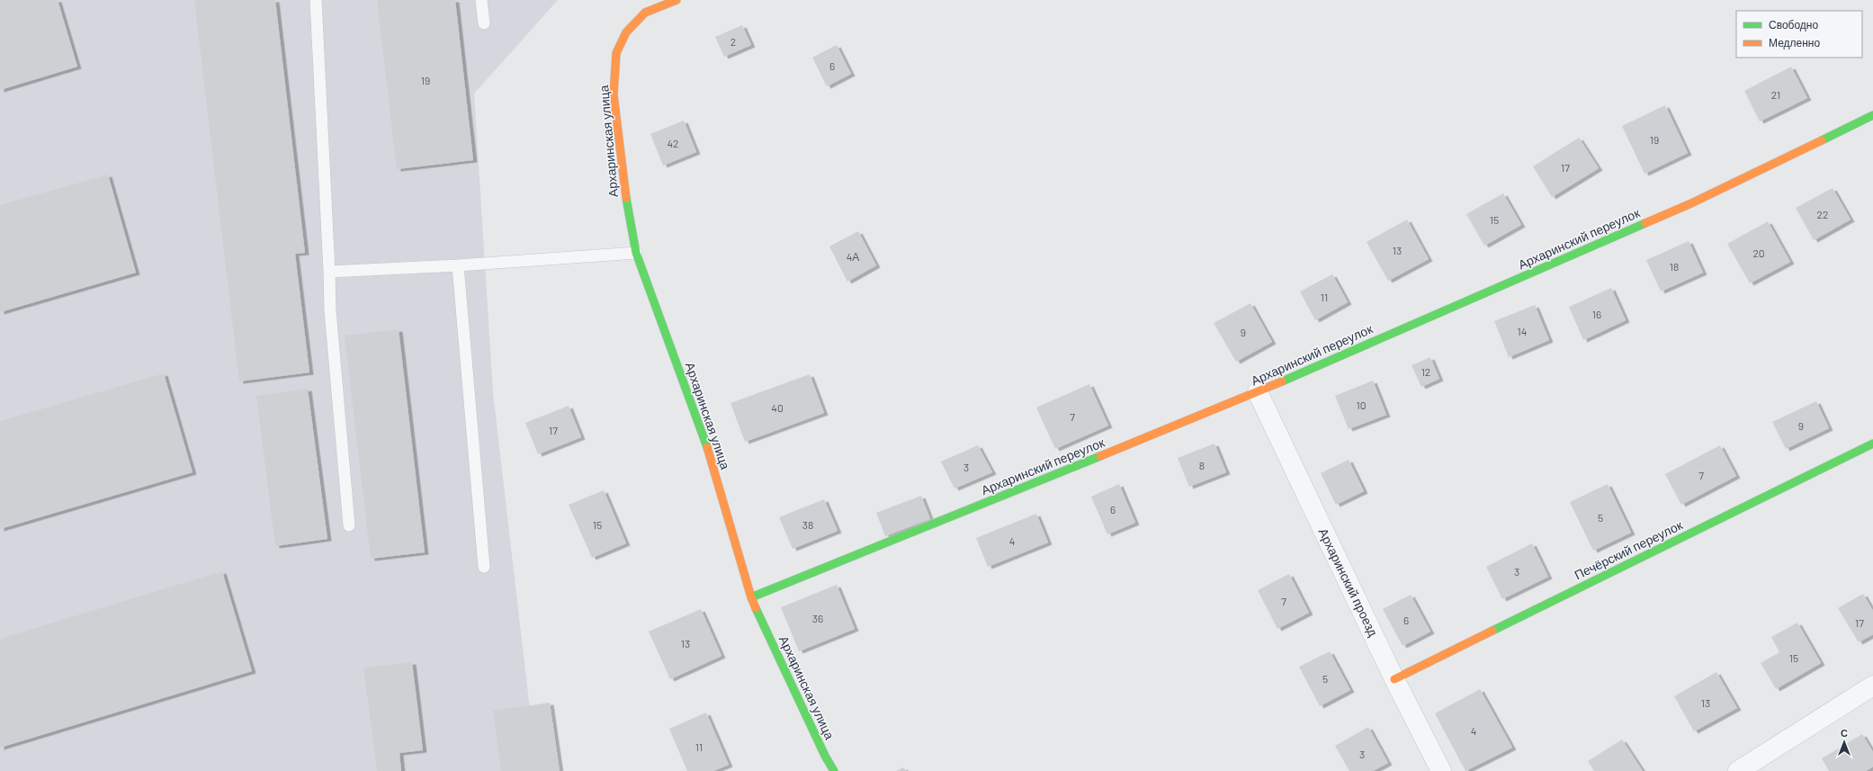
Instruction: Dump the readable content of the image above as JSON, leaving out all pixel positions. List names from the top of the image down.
{
  "streets": {
    "street": [
      "Архаринская улица",
      "Архаринский переулок",
      "Печёрский переулок",
      "Архаринский проезд"
    ]
  },
  "crossings": [
    ["Архаринская улица", "Архаринский переулок"],
    ["Архаринский переулок", "Архаринский проезд"],
    ["Печёрский переулок", "Архаринский проезд"]
  ],
  "house_numbers": [
    "2",
    "6",
    "19",
    "21",
    "19",
    "42",
    "17",
    "22",
    "15",
    "13",
    "20",
    "4А",
    "18",
    "11",
    "16",
    "14",
    "9",
    "12",
    "10",
    "40",
    "7",
    "9",
    "17",
    "8",
    "3",
    "7",
    "6",
    "5",
    "15",
    "38",
    "4",
    "3",
    "7",
    "36",
    "6",
    "17",
    "13",
    "15",
    "5",
    "13",
    "4",
    "11",
    "3"
  ],
  "legend": ["Свободно", "Медленно"],
  "north": "top"
}
